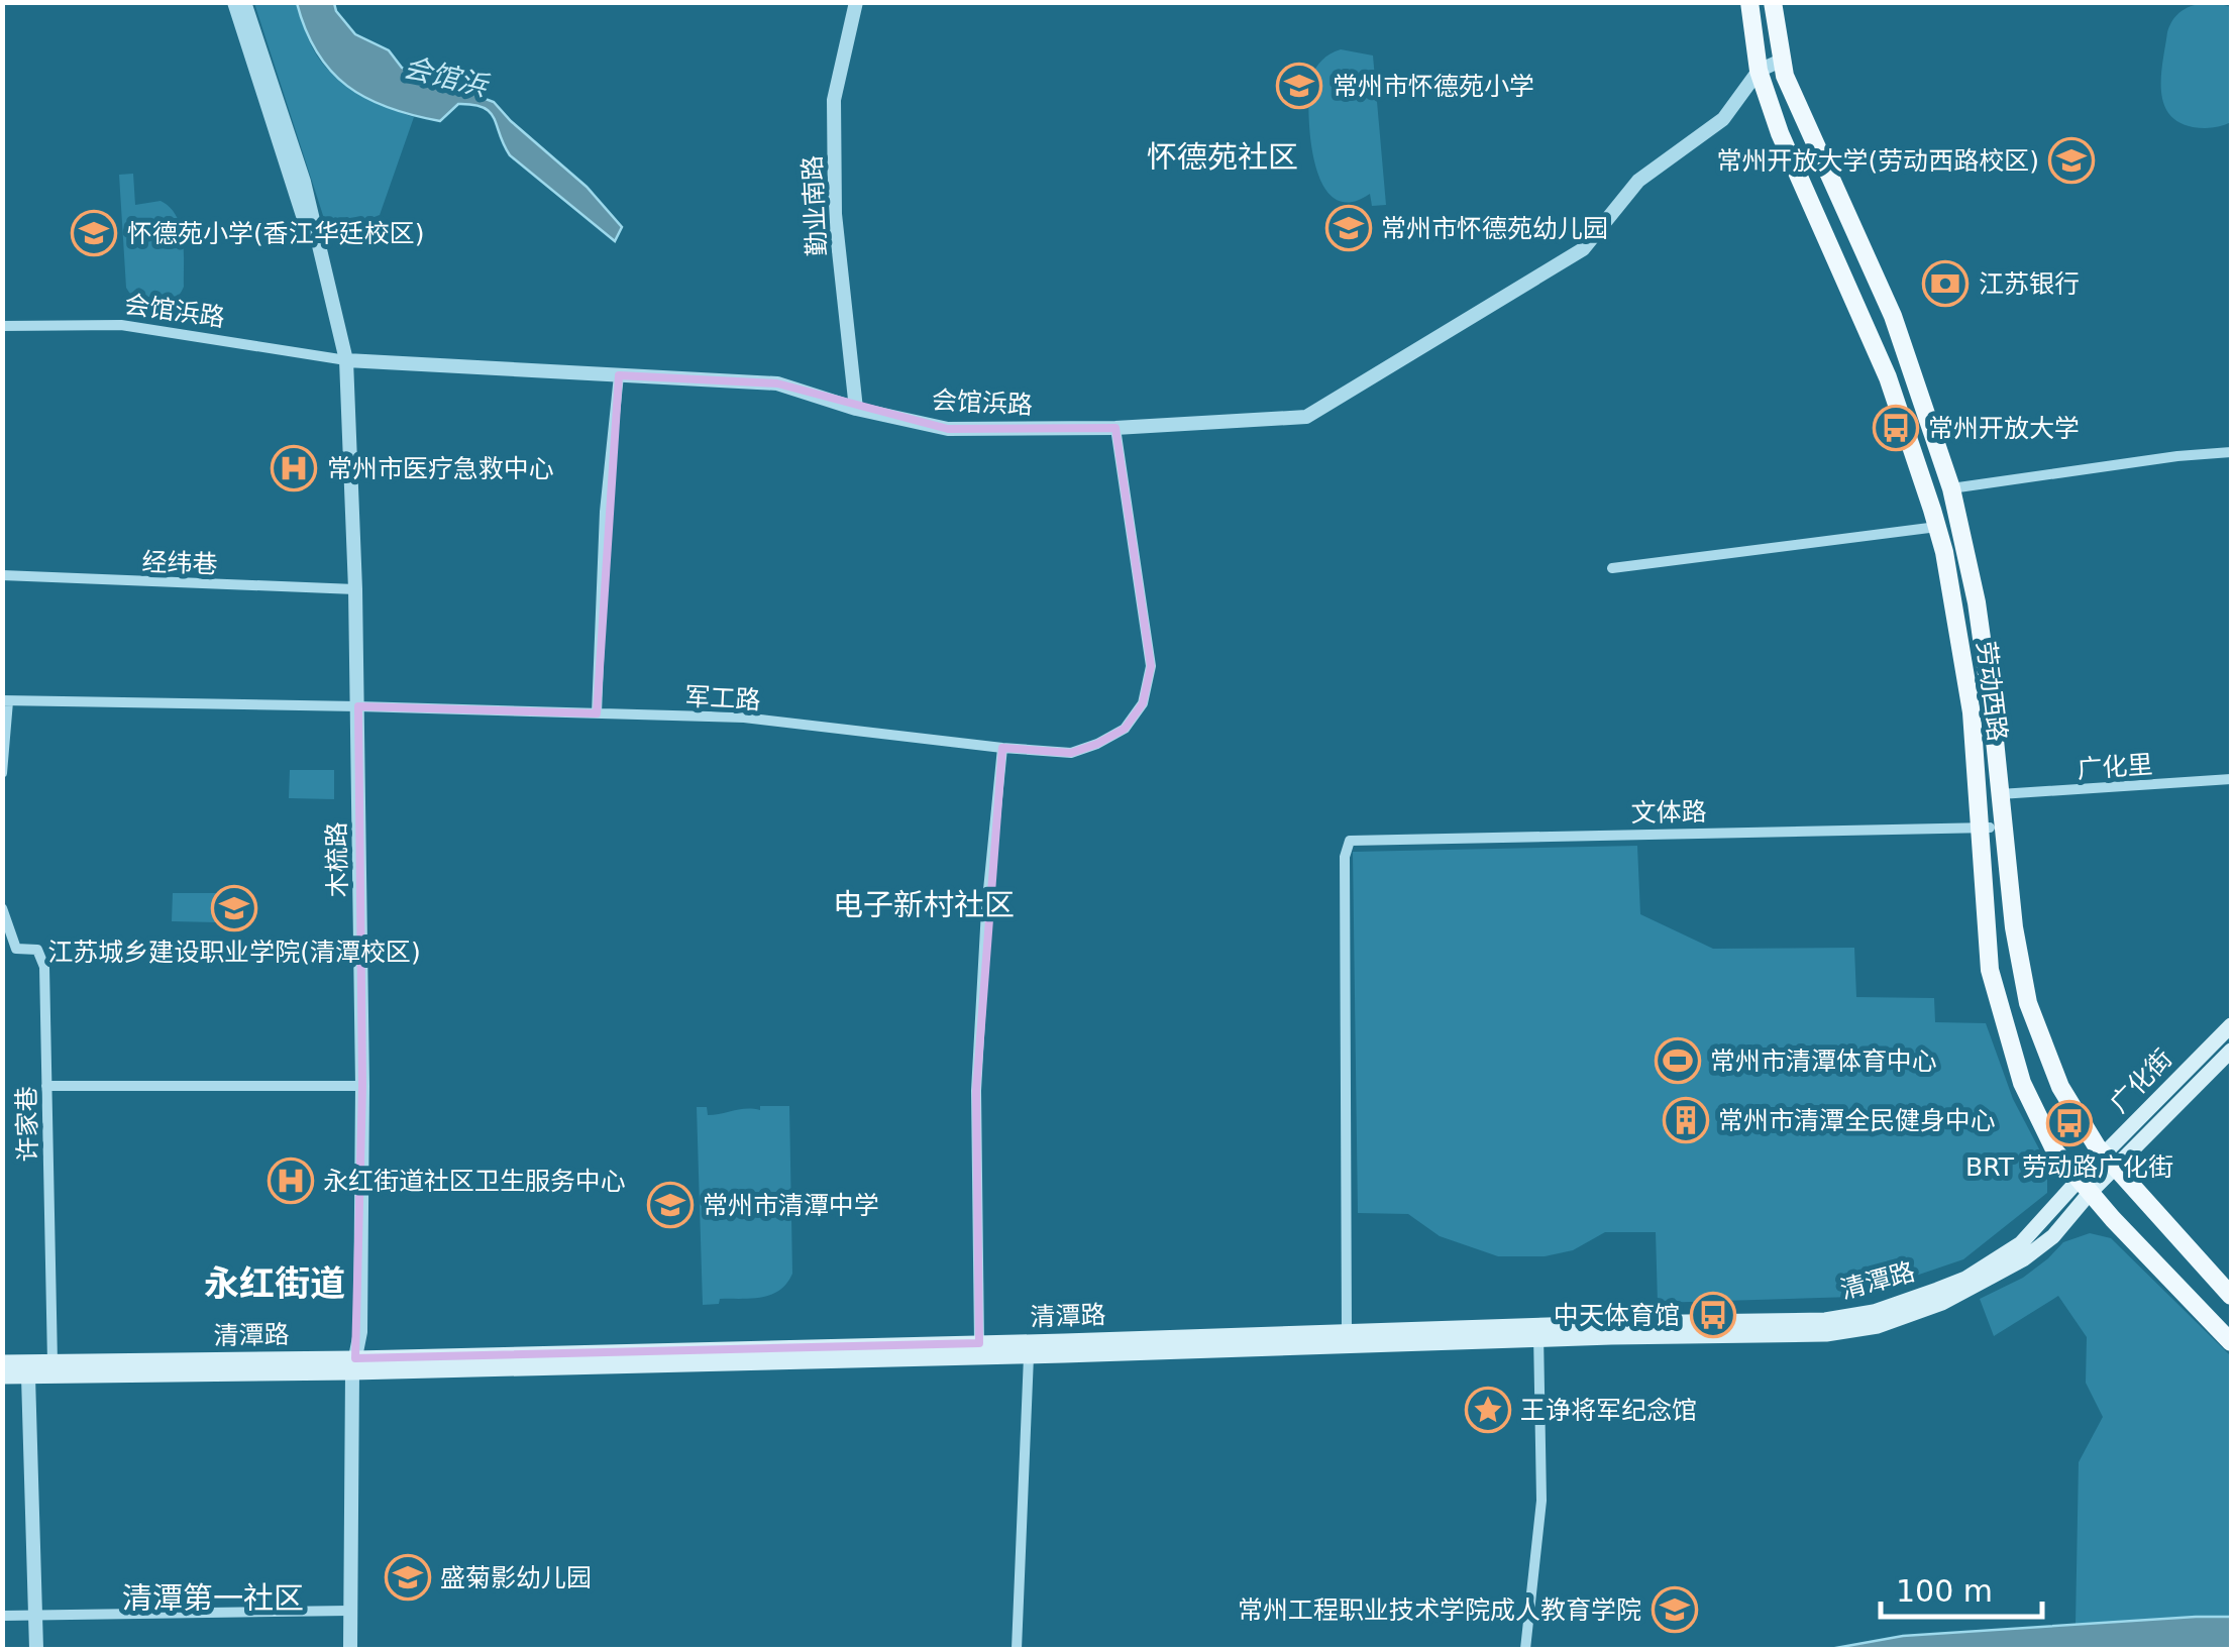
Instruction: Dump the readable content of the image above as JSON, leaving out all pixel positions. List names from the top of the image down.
{
  "streets": {
    "main road": ["劳动西路", "广化街", "清潭路"],
    "street": [
      "勤业南路",
      "会馆浜路",
      "经纬巷",
      "军工路",
      "广化里",
      "文体路",
      "木梳路",
      "许家巷"
    ]
  },
  "crossings": [
    ["勤业南路", "会馆浜路"],
    ["会馆浜路", "劳动西路"],
    ["会馆浜路", "军工路"],
    ["会馆浜路", "木梳路"],
    ["经纬巷", "木梳路"],
    ["劳动西路", "广化里"],
    ["劳动西路", "文体路"],
    ["劳动西路", "广化街"],
    ["劳动西路", "清潭路"],
    ["军工路", "木梳路"],
    ["文体路", "清潭路"],
    ["木梳路", "清潭路"],
    ["广化街", "清潭路"],
    ["许家巷", "清潭路"]
  ],
  "districts": [
    "怀德苑社区",
    "电子新村社区",
    "永红街道",
    "清潭第一社区"
  ],
  "water": ["会馆浜"],
  "places": {
    "school or university": [
      "常州市怀德苑小学",
      "常州开放大学(劳动西路校区)",
      "常州市怀德苑幼儿园",
      "怀德苑小学(香江华廷校区)",
      "江苏城乡建设职业学院(清潭校区)",
      "常州市清潭中学",
      "盛菊影幼儿园",
      "常州工程职业技术学院成人教育学院"
    ],
    "bank": ["江苏银行"],
    "bus stop": ["常州开放大学", "BRT 劳动路广化街", "中天体育馆"],
    "hospital": ["常州市医疗急救中心", "永红街道社区卫生服务中心"],
    "sports": ["常州市清潭体育中心"],
    "building": ["常州市清潭全民健身中心"],
    "place": ["王诤将军纪念馆"]
  },
  "scale_bar": "100 m"
}
